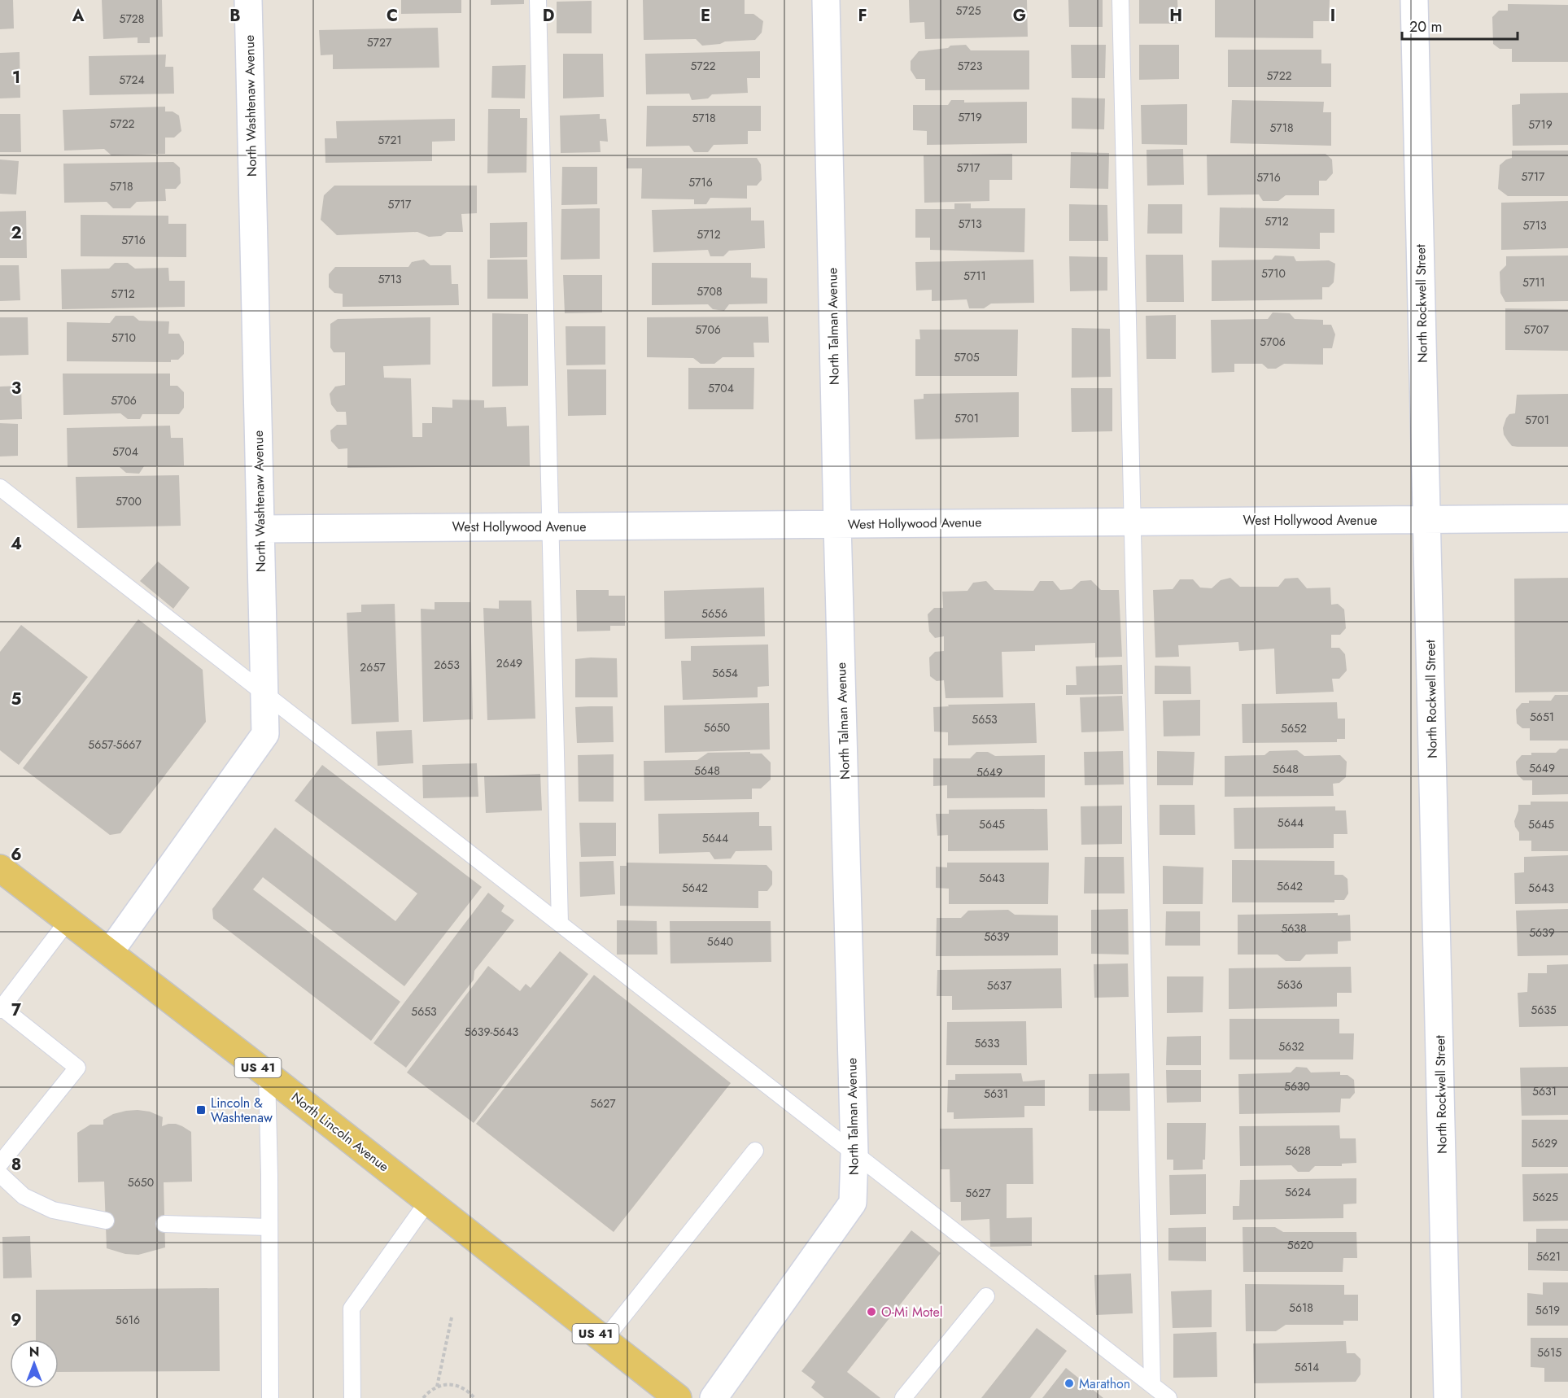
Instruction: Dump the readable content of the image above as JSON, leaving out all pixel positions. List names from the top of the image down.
{
  "streets": {
    "main road": ["US 41", "North Lincoln Avenue"],
    "street": [
      "North Washtenaw Avenue",
      "North Rockwell Street",
      "North Talman Avenue",
      "West Hollywood Avenue"
    ]
  },
  "crossings": [
    ["North Washtenaw Avenue", "West Hollywood Avenue"],
    ["North Washtenaw Avenue", "North Lincoln Avenue"],
    ["North Rockwell Street", "West Hollywood Avenue"],
    ["North Talman Avenue", "West Hollywood Avenue"]
  ],
  "places": {
    "transit": ["Lincoln & Washtenaw"],
    "other": ["O-Mi Motel", "Marathon"]
  },
  "house_numbers": [
    "5725",
    "5728",
    "5727",
    "5722",
    "5723",
    "5722",
    "5724",
    "5719",
    "5718",
    "5722",
    "5719",
    "5718",
    "5721",
    "5717",
    "5717",
    "5716",
    "5716",
    "5718",
    "5717",
    "5712",
    "5713",
    "5713",
    "5712",
    "5716",
    "5710",
    "5711",
    "5713",
    "5711",
    "5708",
    "5712",
    "5706",
    "5707",
    "5710",
    "5706",
    "5705",
    "5704",
    "5706",
    "5701",
    "5701",
    "5704",
    "5700",
    "5656",
    "2649",
    "2653",
    "2657",
    "5654",
    "5651",
    "5653",
    "5650",
    "5652",
    "5657-5667",
    "5649",
    "5648",
    "5648",
    "5649",
    "5644",
    "5645",
    "5645",
    "5644",
    "5643",
    "5642",
    "5642",
    "5643",
    "5638",
    "5639",
    "5639",
    "5640",
    "5636",
    "5637",
    "5635",
    "5653",
    "5639-5643",
    "5633",
    "5632",
    "5630",
    "5631",
    "5631",
    "5627",
    "5629",
    "5628",
    "5650",
    "5624",
    "5627",
    "5625",
    "5620",
    "5621",
    "5618",
    "5619",
    "5616",
    "5615",
    "5614"
  ],
  "scale_bar": "20 m",
  "north": "top",
  "grid": {
    "columns": [
      "A",
      "B",
      "C",
      "D",
      "E",
      "F",
      "G",
      "H",
      "I"
    ],
    "rows": [
      "1",
      "2",
      "3",
      "4",
      "5",
      "6",
      "7",
      "8",
      "9"
    ]
  }
}
